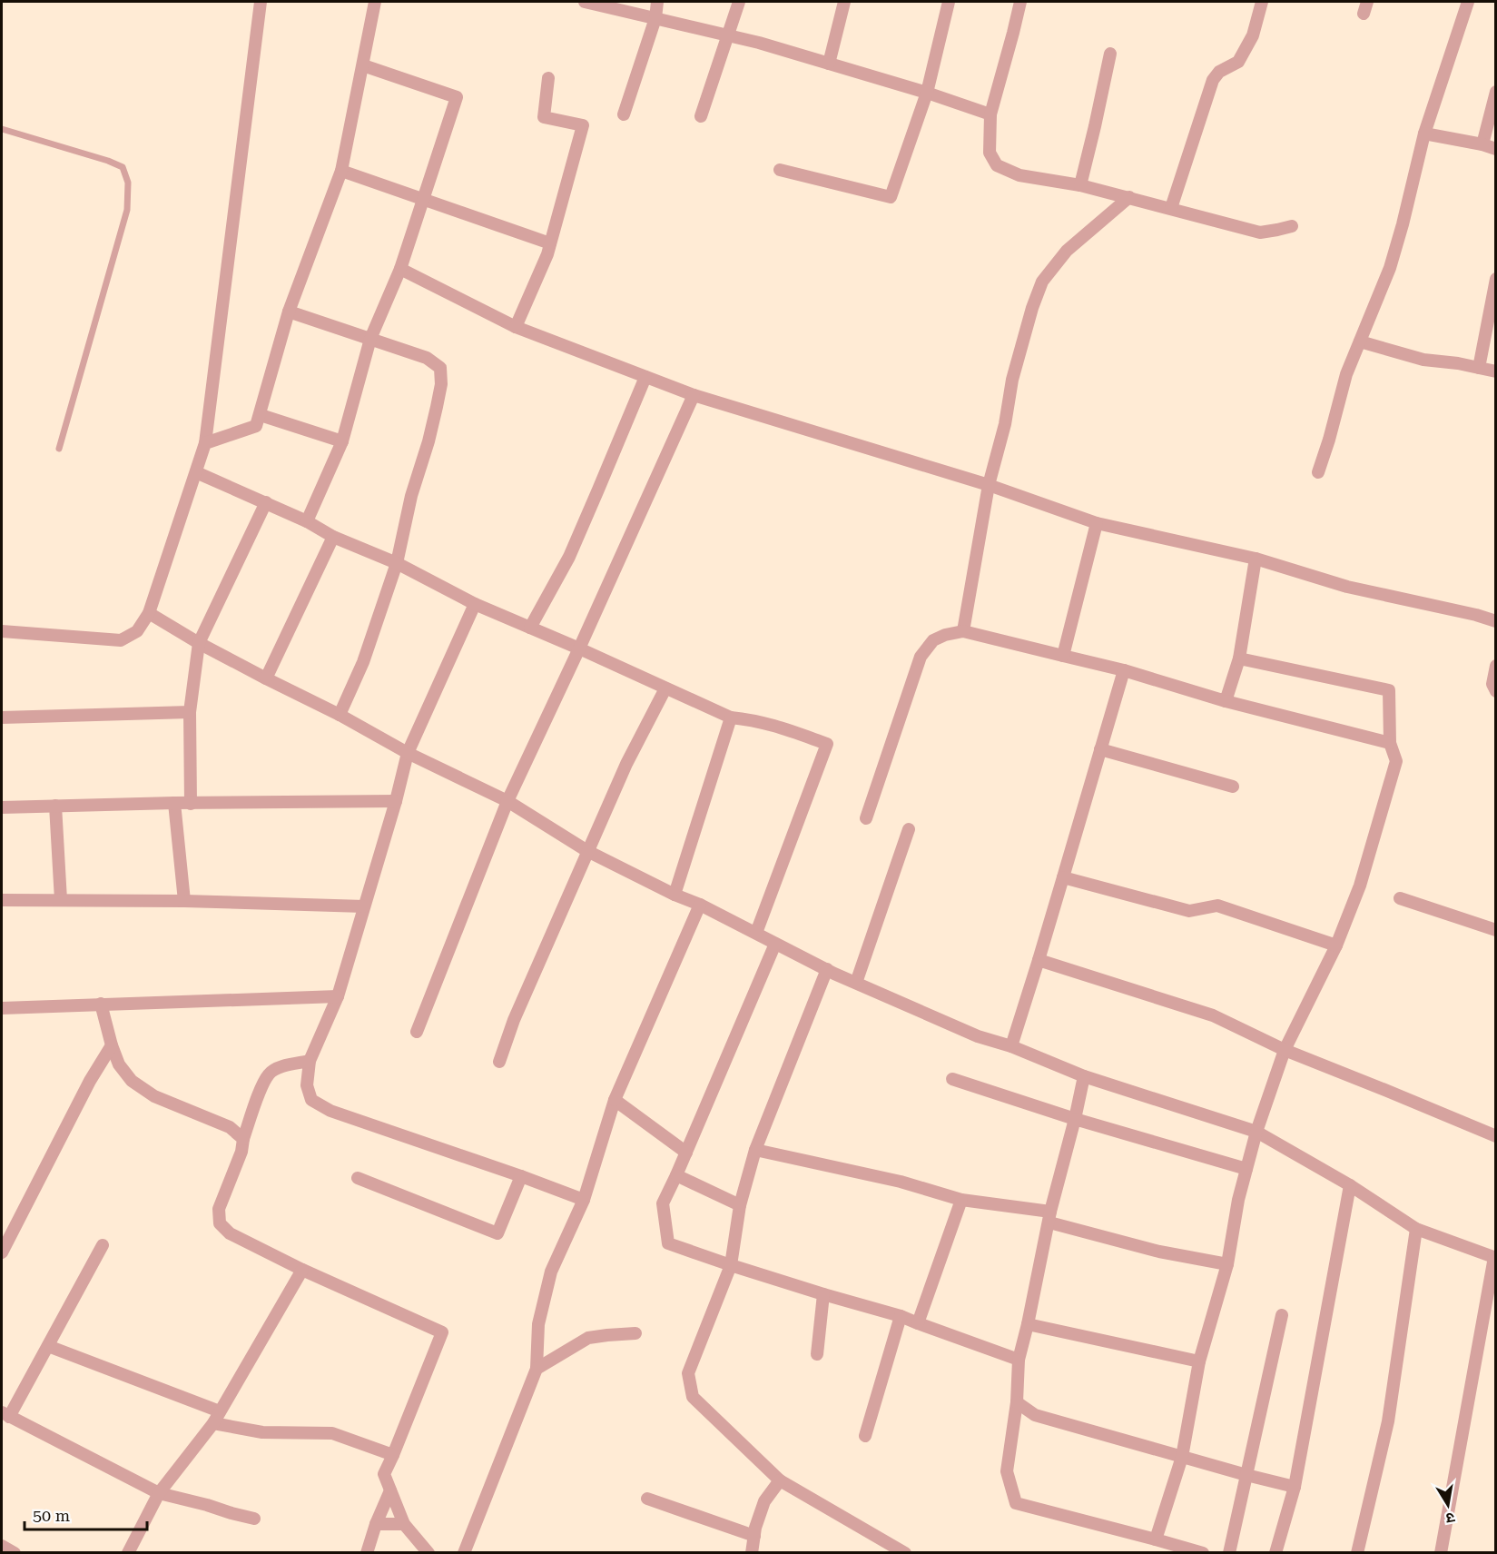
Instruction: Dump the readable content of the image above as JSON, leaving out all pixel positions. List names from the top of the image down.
{
  "scale_bar": "50 m",
  "north": "bottom"
}
